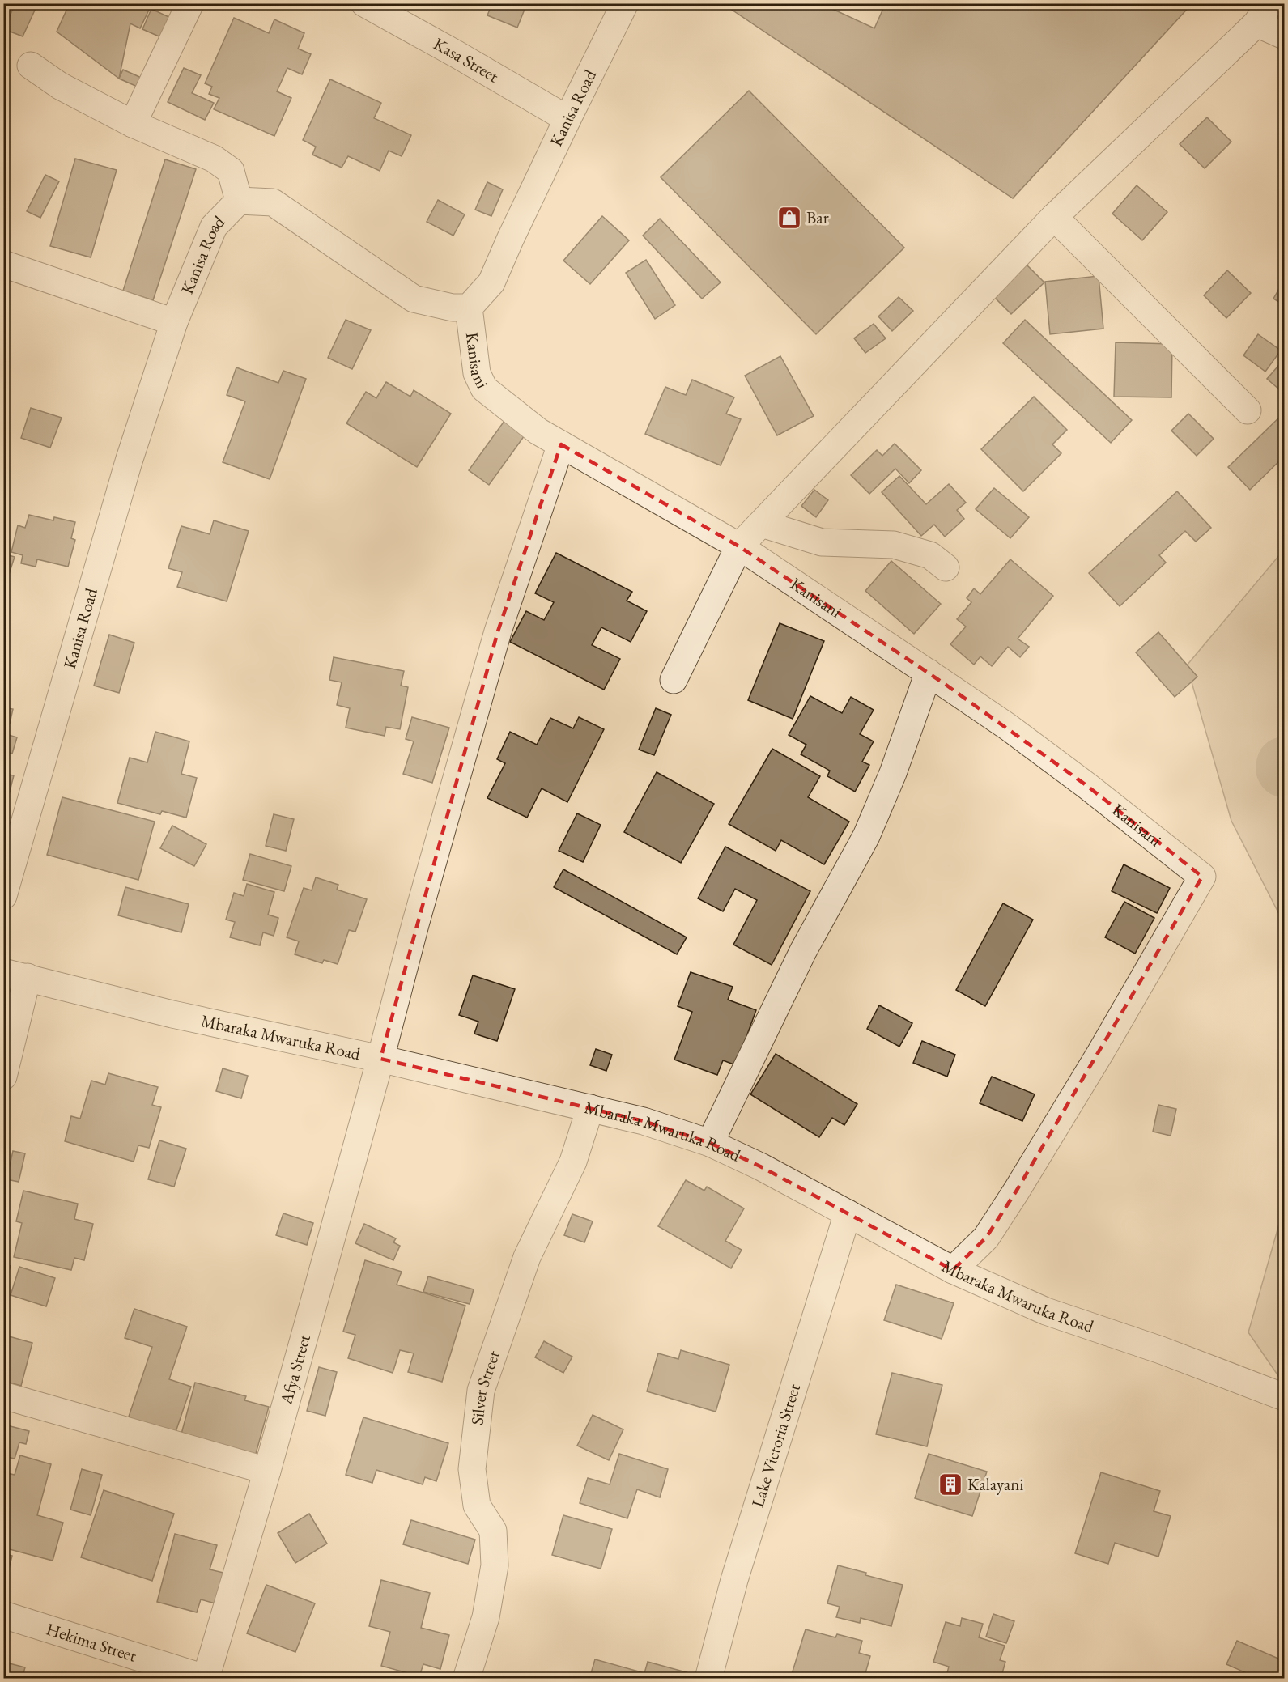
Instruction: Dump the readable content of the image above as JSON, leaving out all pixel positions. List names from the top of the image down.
{
  "streets": {
    "street": [
      "Kasa Street",
      "Kanisa Road",
      "Kanisani",
      "Mbaraka Mwaruka Road",
      "Afya Street",
      "Silver Street",
      "Lake Victoria Street",
      "Hekima Street"
    ]
  },
  "crossings": [
    ["Kasa Street", "Kanisa Road"],
    ["Kanisa Road", "Kanisani"],
    ["Kanisani", "Mbaraka Mwaruka Road"],
    ["Kanisani", "Afya Street"],
    ["Mbaraka Mwaruka Road", "Afya Street"],
    ["Mbaraka Mwaruka Road", "Silver Street"],
    ["Mbaraka Mwaruka Road", "Lake Victoria Street"],
    ["Afya Street", "Hekima Street"]
  ],
  "places": {
    "shop": ["Bar"],
    "building": ["Kalayani"]
  }
}
